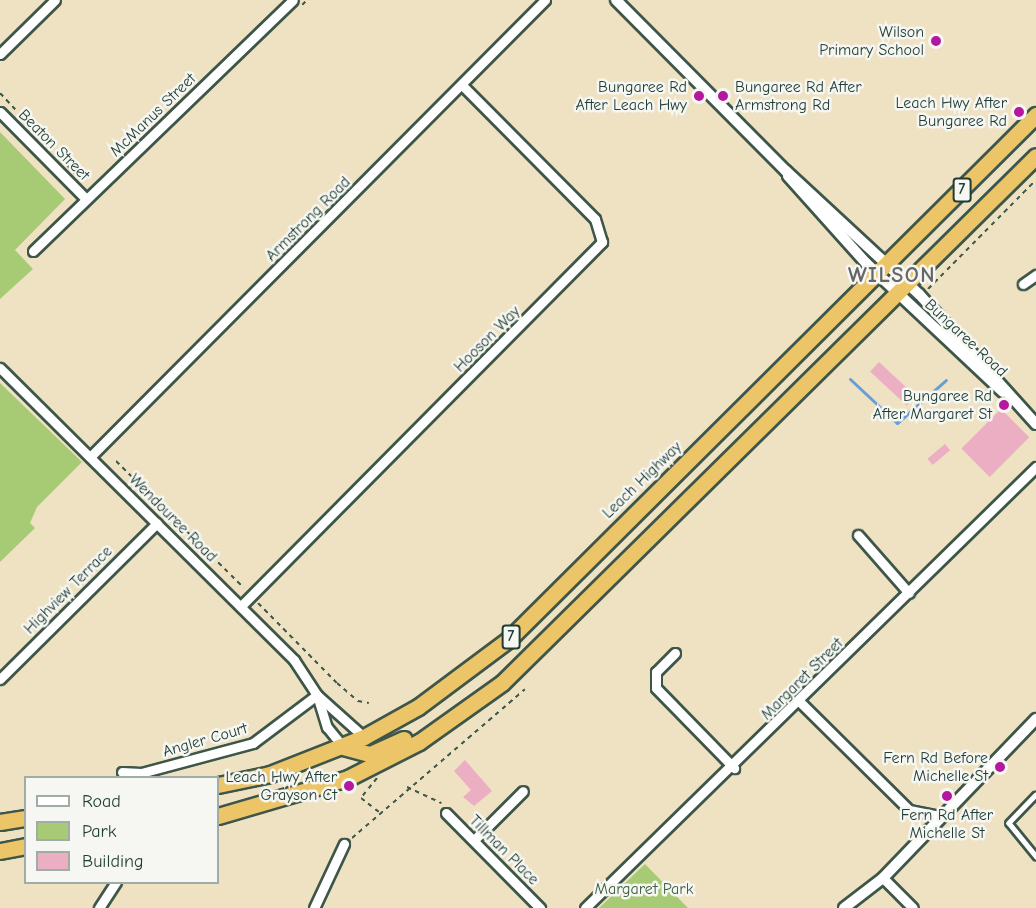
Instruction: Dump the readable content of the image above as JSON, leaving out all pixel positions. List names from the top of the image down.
{
  "streets": {
    "highway": ["7", "Leach Highway"],
    "street": [
      "McManus Street",
      "Beaton Street",
      "Armstrong Road",
      "Bungaree Road",
      "Hooson Way",
      "Wendouree Road",
      "Highview Terrace",
      "Margaret Street",
      "Angler Court",
      "Tillman Place"
    ]
  },
  "crossings": [
    ["McManus Street", "Beaton Street"],
    ["7", "Bungaree Road"],
    ["Armstrong Road", "Hooson Way"],
    ["Armstrong Road", "Wendouree Road"],
    ["Bungaree Road", "Leach Highway"],
    ["Hooson Way", "Wendouree Road"],
    ["Leach Highway", "Wendouree Road"],
    ["Wendouree Road", "Highview Terrace"],
    ["Wendouree Road", "Angler Court"]
  ],
  "districts": ["WILSON"],
  "parks": ["Margaret Park"],
  "places": [
    "Wilson Primary School",
    "Bungaree Rd After Leach Hwy",
    "Bungaree Rd After Armstrong Rd",
    "Leach Hwy After Bungaree Rd",
    "Bungaree Rd After Margaret St",
    "Fern Rd Before Michelle St",
    "Leach Hwy After Grayson Ct",
    "Fern Rd After Michelle St"
  ],
  "legend": ["Road", "Park", "Building"]
}
